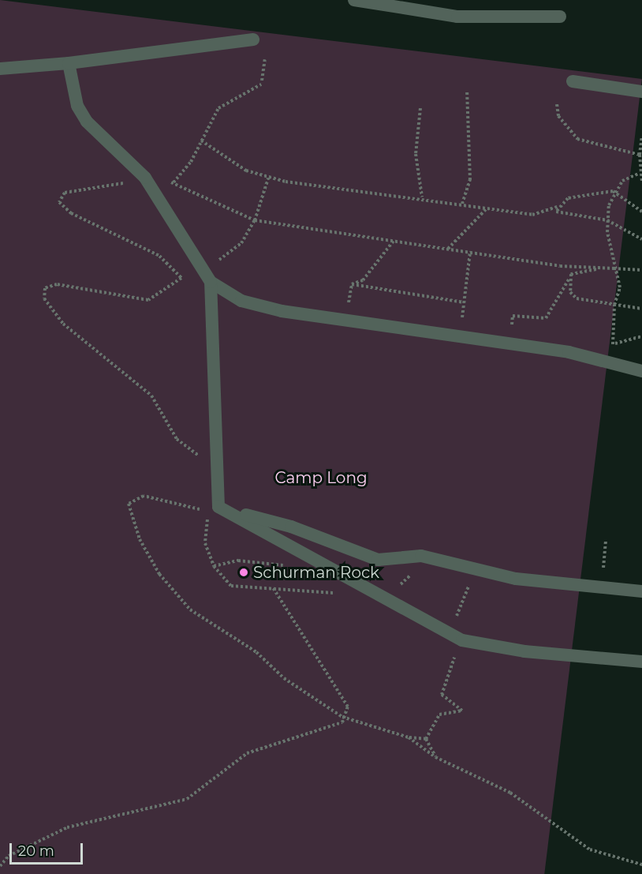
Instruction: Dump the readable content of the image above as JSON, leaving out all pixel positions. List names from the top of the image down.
{
  "parks": ["Camp Long"],
  "places": ["Schurman Rock"],
  "scale_bar": "20 m"
}
